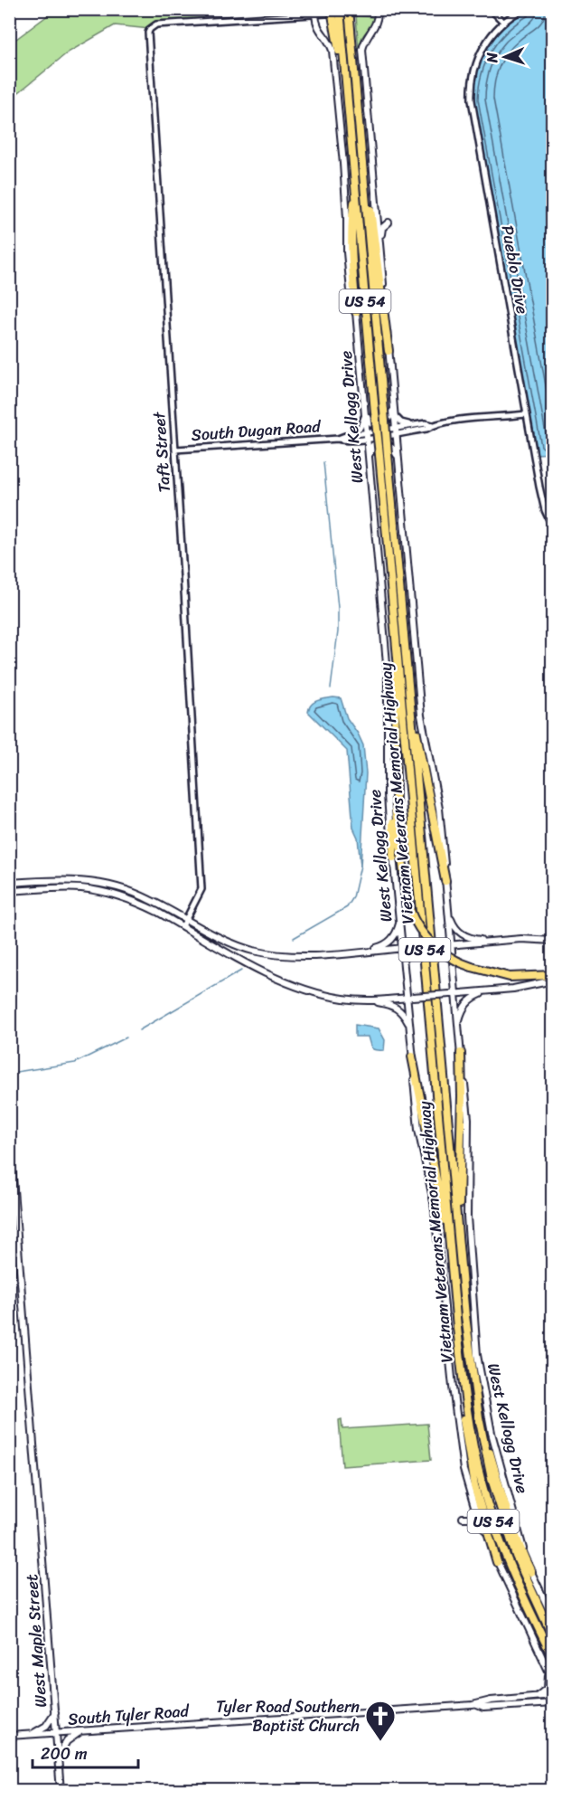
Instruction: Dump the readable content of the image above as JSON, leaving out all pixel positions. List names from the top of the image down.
{
  "streets": {
    "highway": ["US 54", "Vietnam Veterans Memorial Highway"],
    "main road": ["West Kellogg Drive", "West Maple Street", "South Tyler Road"],
    "street": ["Pueblo Drive", "South Dugan Road", "Taft Street"]
  },
  "crossings": [
    ["Pueblo Drive", "South Dugan Road"],
    ["West Kellogg Drive", "South Dugan Road"],
    ["West Kellogg Drive", "Taft Street"],
    ["South Dugan Road", "Taft Street"],
    ["West Maple Street", "South Tyler Road"]
  ],
  "places": {
    "church": ["Tyler Road Southern Baptist Church"]
  },
  "scale_bar": "200 m",
  "north": "left"
}
